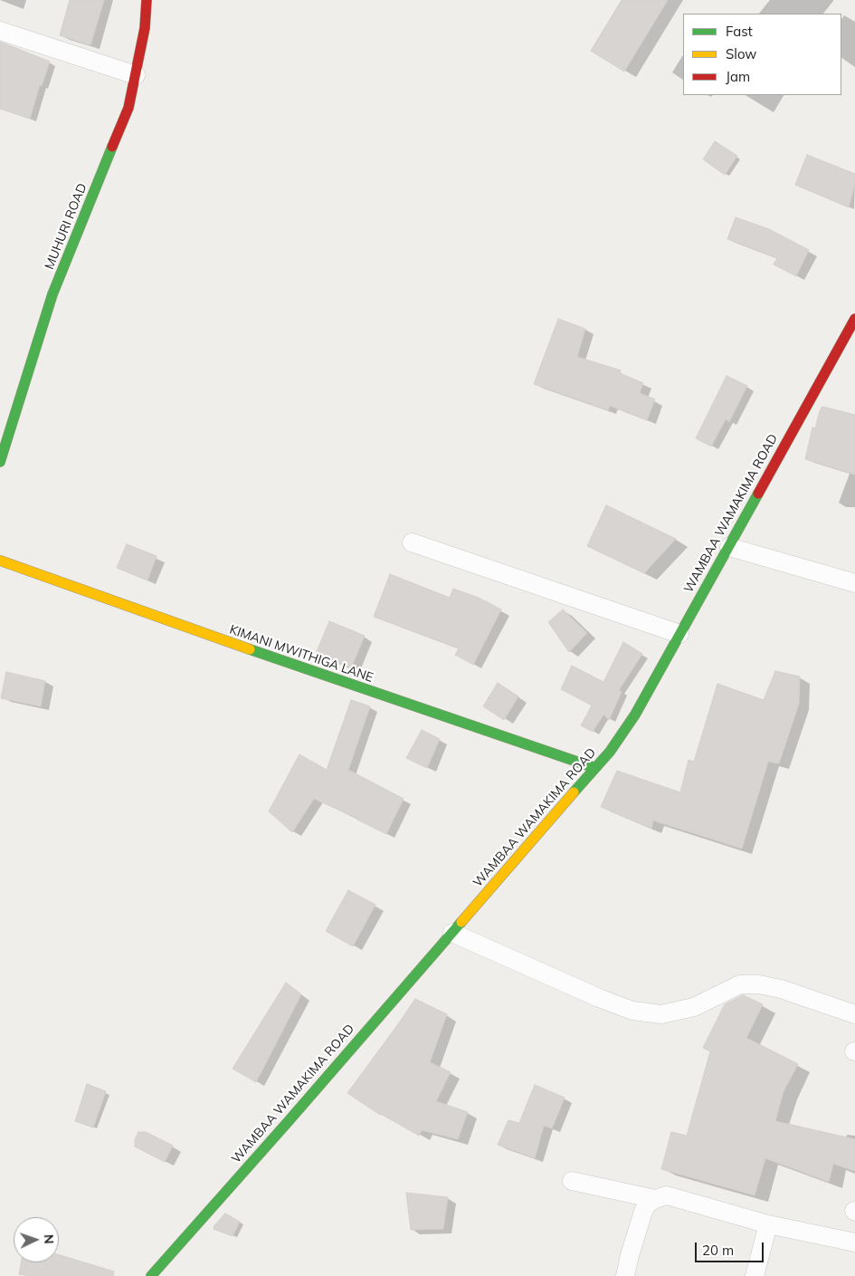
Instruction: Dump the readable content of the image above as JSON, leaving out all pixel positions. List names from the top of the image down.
{
  "streets": {
    "street": ["MUHURI ROAD", "WAMBAA WAMAKIMA ROAD", "KIMANI MWITHIGA LANE"]
  },
  "crossings": [
    ["WAMBAA WAMAKIMA ROAD", "KIMANI MWITHIGA LANE"]
  ],
  "legend": ["Fast", "Slow", "Jam"],
  "scale_bar": "20 m",
  "north": "right"
}
